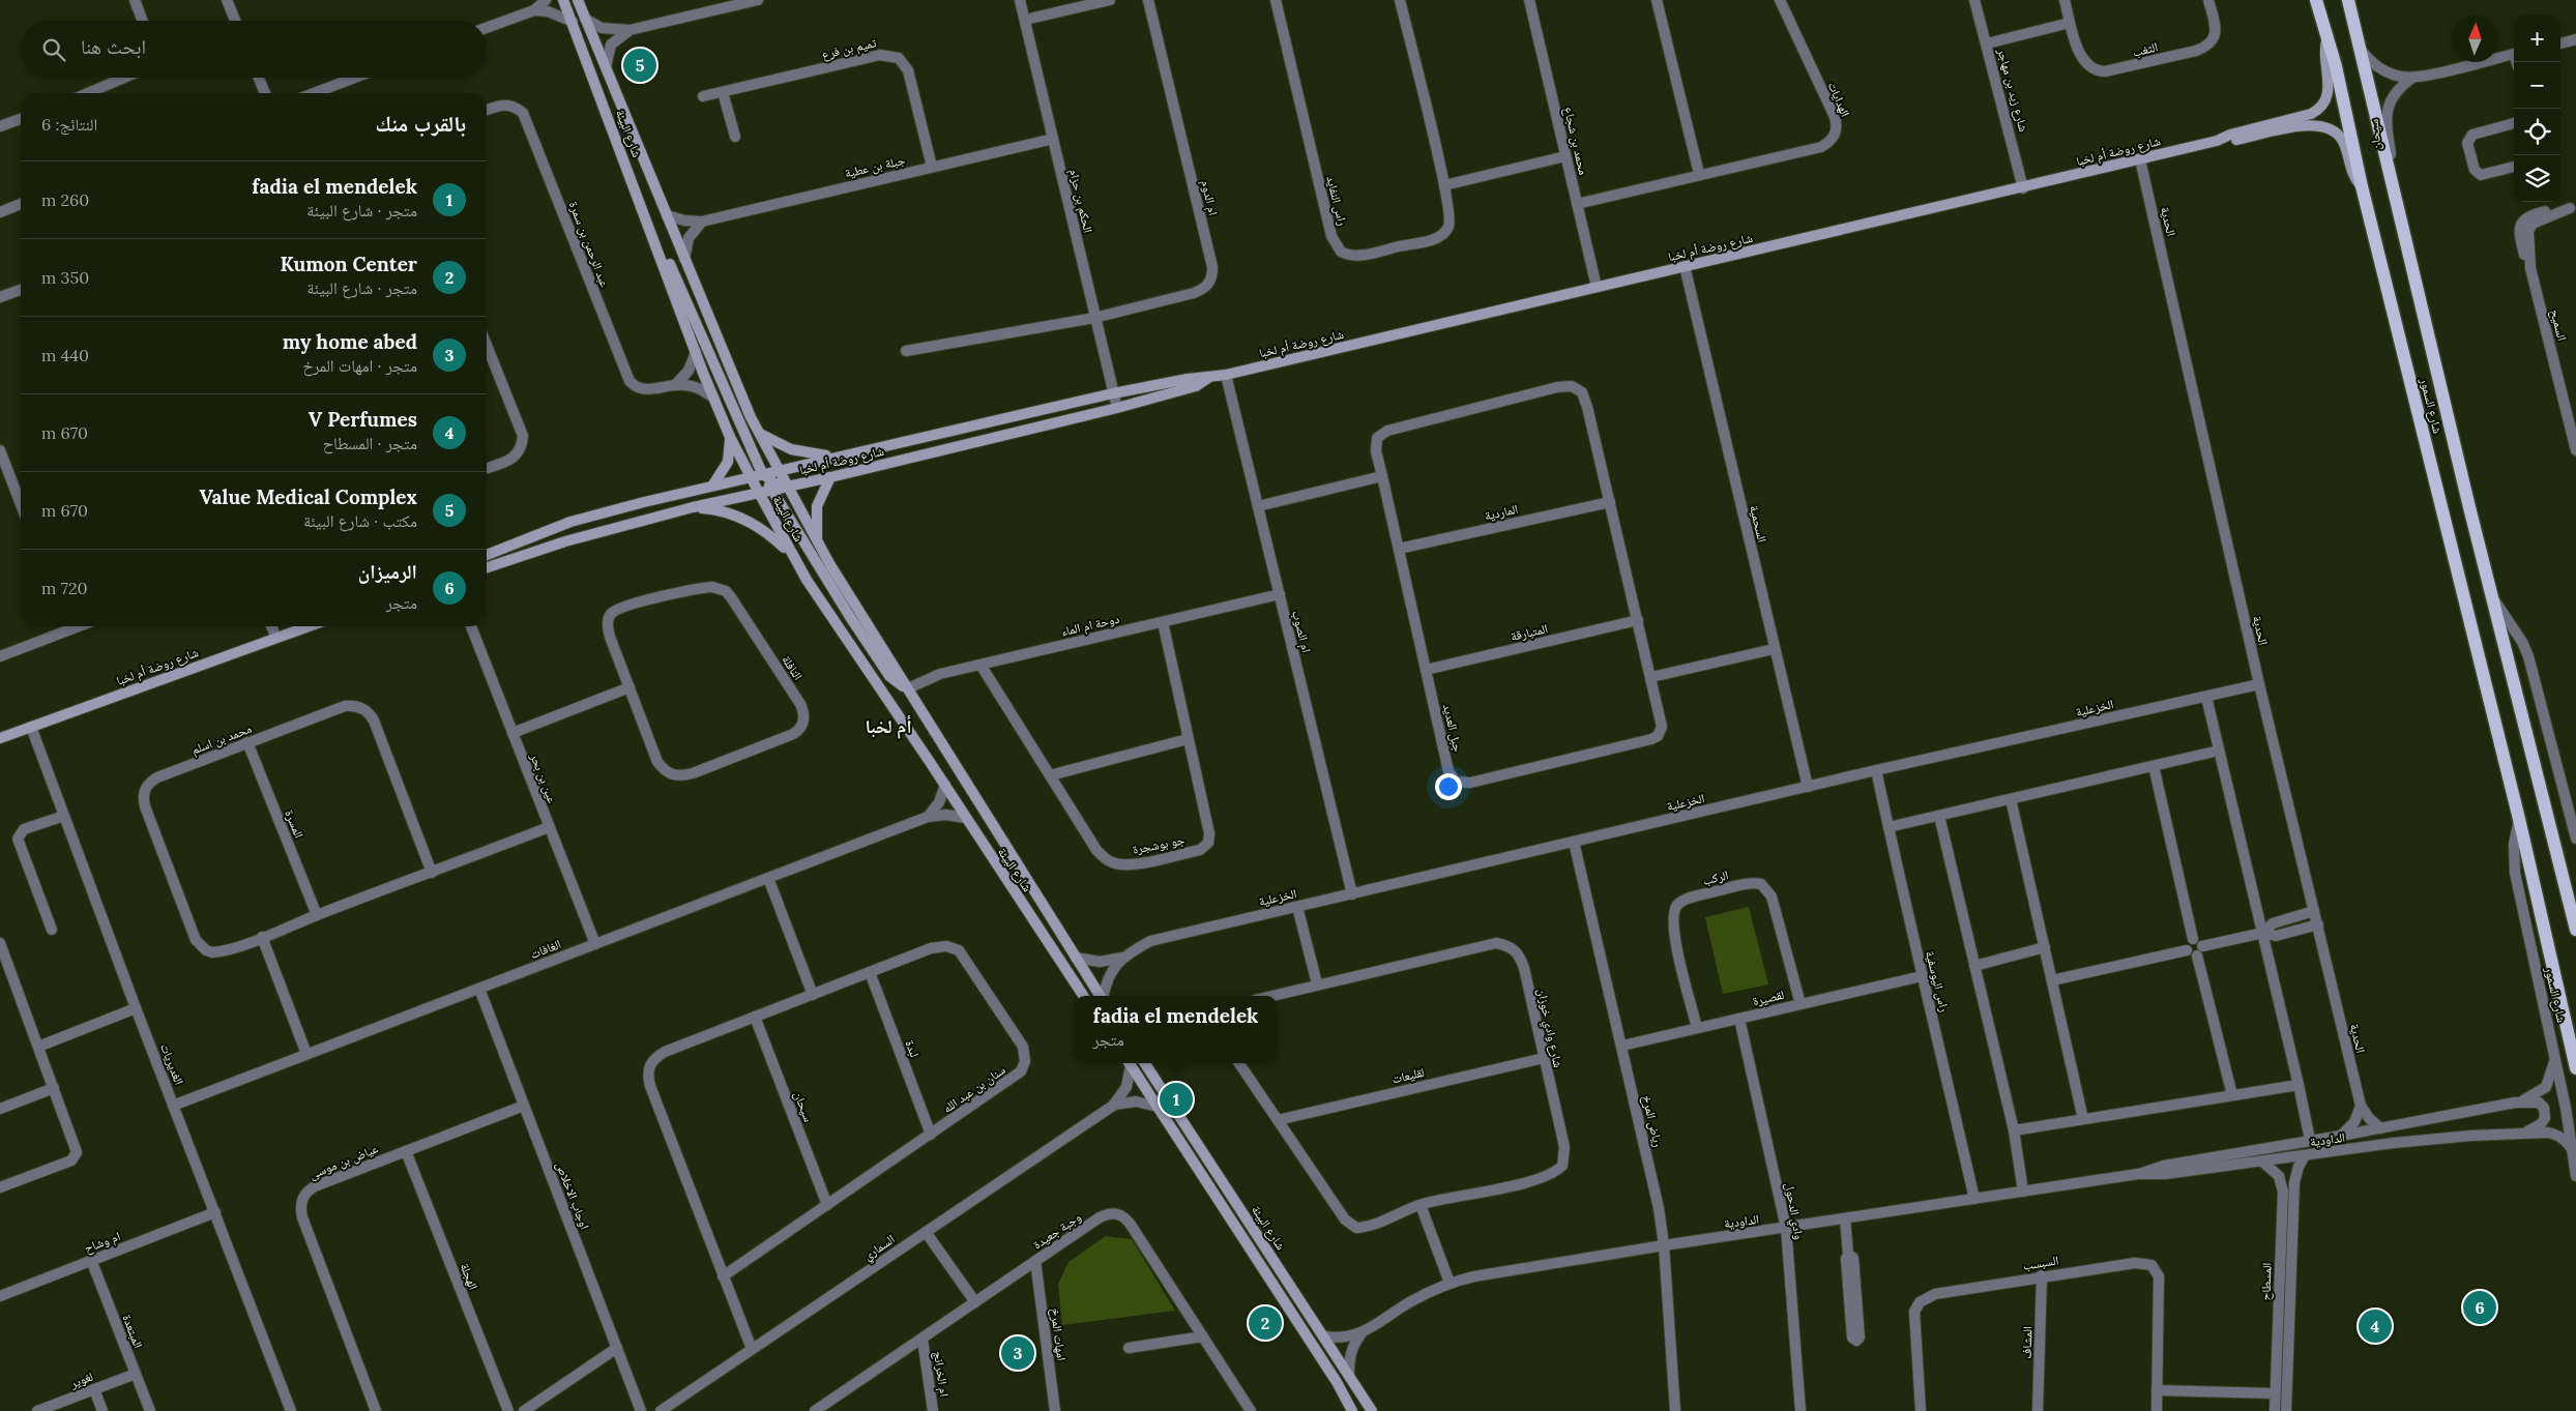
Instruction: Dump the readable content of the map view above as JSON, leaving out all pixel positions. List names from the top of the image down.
{
  "streets": {
    "main road": ["شارع السمور"],
    "street": [
      "تميم بن فرع",
      "الثغب",
      "شارع زيد بن مهاجر",
      "الهدايات",
      "شارع البيئة",
      "سيحان",
      "محمد بن شجاع",
      "شارع روضة أم لخبا",
      "جبلة بن عطية",
      "ام الدوم",
      "الحكم بن حزام",
      "راس النفايد",
      "الحدية",
      "عبد الرحمن بن سمرة",
      "السميح",
      "الماردية",
      "السحمية",
      "دوحة ام الماء",
      "ام الصوب",
      "المتبارقة",
      "النافلة",
      "الخزعلية",
      "جبل العديد",
      "محمد بن اسلم",
      "عين بن بحر",
      "المسرة",
      "جو بوشجرة",
      "الركب",
      "الغافات",
      "راس اليوسفية",
      "لقصيرة",
      "شارع وادي خوزان",
      "لبدة",
      "الغديريات",
      "لقليعات",
      "سنان بن عبد الله",
      "رياض المرخ",
      "الداودية",
      "عياض بن موسى",
      "اوجاب الاخلاص",
      "وادي الدحول",
      "وجبة جعيدة",
      "ام وشاح",
      "السماري",
      "السبسب",
      "الهجلة",
      "المسطاح",
      "المبتعدة",
      "امهات المرخ",
      "المشاف",
      "ام الخرانج",
      "لغوير"
    ]
  },
  "crossings": [
    ["تميم بن فرع", "جبلة بن عطية"],
    ["شارع زيد بن مهاجر", "شارع روضة أم لخبا"],
    ["الهدايات", "محمد بن شجاع"],
    ["شارع البيئة", "شارع روضة أم لخبا"],
    ["شارع البيئة", "جبلة بن عطية"],
    ["شارع البيئة", "عبد الرحمن بن سمرة"],
    ["شارع البيئة", "دوحة ام الماء"],
    ["شارع البيئة", "الخزعلية"],
    ["شارع البيئة", "الغافات"],
    ["شارع البيئة", "الداودية"],
    ["شارع البيئة", "السماري"],
    ["سيحان", "شارع السمور"],
    ["سيحان", "سنان بن عبد الله"],
    ["محمد بن شجاع", "شارع روضة أم لخبا"],
    ["شارع روضة أم لخبا", "الحكم بن حزام"],
    ["شارع روضة أم لخبا", "الحدية"],
    ["شارع روضة أم لخبا", "شارع السمور"],
    ["شارع روضة أم لخبا", "السحمية"],
    ["شارع روضة أم لخبا", "ام الصوب"],
    ["شارع روضة أم لخبا", "الغديريات"],
    ["جبلة بن عطية", "الحكم بن حزام"],
    ["ام الدوم", "الحكم بن حزام"],
    ["الحدية", "الخزعلية"],
    ["الحدية", "الداودية"],
    ["شارع السمور", "الداودية"],
    ["الماردية", "جبل العديد"],
    ["السحمية", "الخزعلية"],
    ["دوحة ام الماء", "ام الصوب"],
    ["دوحة ام الماء", "جو بوشجرة"],
    ["ام الصوب", "الخزعلية"],
    ["المتبارقة", "جبل العديد"],
    ["الخزعلية", "راس اليوسفية"],
    ["الخزعلية", "رياض المرخ"],
    ["محمد بن اسلم", "عين بن بحر"],
    ["محمد بن اسلم", "المسرة"],
    ["عين بن بحر", "الغافات"],
    ["الركب", "لقصيرة"],
    ["الغافات", "الغديريات"],
    ["الغافات", "اوجاب الاخلاص"],
    ["راس اليوسفية", "لقصيرة"],
    ["راس اليوسفية", "الداودية"],
    ["لقصيرة", "رياض المرخ"],
    ["لقصيرة", "وادي الدحول"],
    ["شارع وادي خوزان", "لقليعات"],
    ["لبدة", "سنان بن عبد الله"],
    ["الغديريات", "ام وشاح"],
    ["سنان بن عبد الله", "السماري"],
    ["رياض المرخ", "الداودية"],
    ["الداودية", "وادي الدحول"],
    ["الداودية", "المسطاح"],
    ["عياض بن موسى", "اوجاب الاخلاص"],
    ["عياض بن موسى", "الهجلة"],
    ["وجبة جعيدة", "امهات المرخ"],
    ["وجبة جعيدة", "ام الخرانج"],
    ["ام وشاح", "المبتعدة"],
    ["السبسب", "المشاف"],
    ["المبتعدة", "لغوير"]
  ],
  "districts": ["أم لخبا"],
  "north": "top",
  "page": {
    "map_buttons": ["+", "−"],
    "search": "ابحث هنا",
    "pins": [
      "5",
      "1",
      "6",
      "2",
      "4",
      "3"
    ],
    "heading": ["بالقرب منك", "النتائج: 6"],
    "list": [
      {
        "mark": "1",
        "name": "fadia el mendelek",
        "note": "متجر · شارع البيئة",
        "value": "260 m"
      },
      {
        "mark": "2",
        "name": "Kumon Center",
        "note": "متجر · شارع البيئة",
        "value": "350 m"
      },
      {
        "mark": "3",
        "name": "my home abed",
        "note": "متجر · امهات المرخ",
        "value": "440 m"
      },
      {
        "mark": "4",
        "name": "V Perfumes",
        "note": "متجر · المسطاح",
        "value": "670 m"
      },
      {
        "mark": "5",
        "name": "Value Medical Complex",
        "note": "مكتب · شارع البيئة",
        "value": "670 m"
      },
      {
        "mark": "6",
        "name": "الرميزان",
        "note": "متجر",
        "value": "720 m"
      }
    ],
    "popup": ["fadia el mendelek", "متجر"]
  }
}
